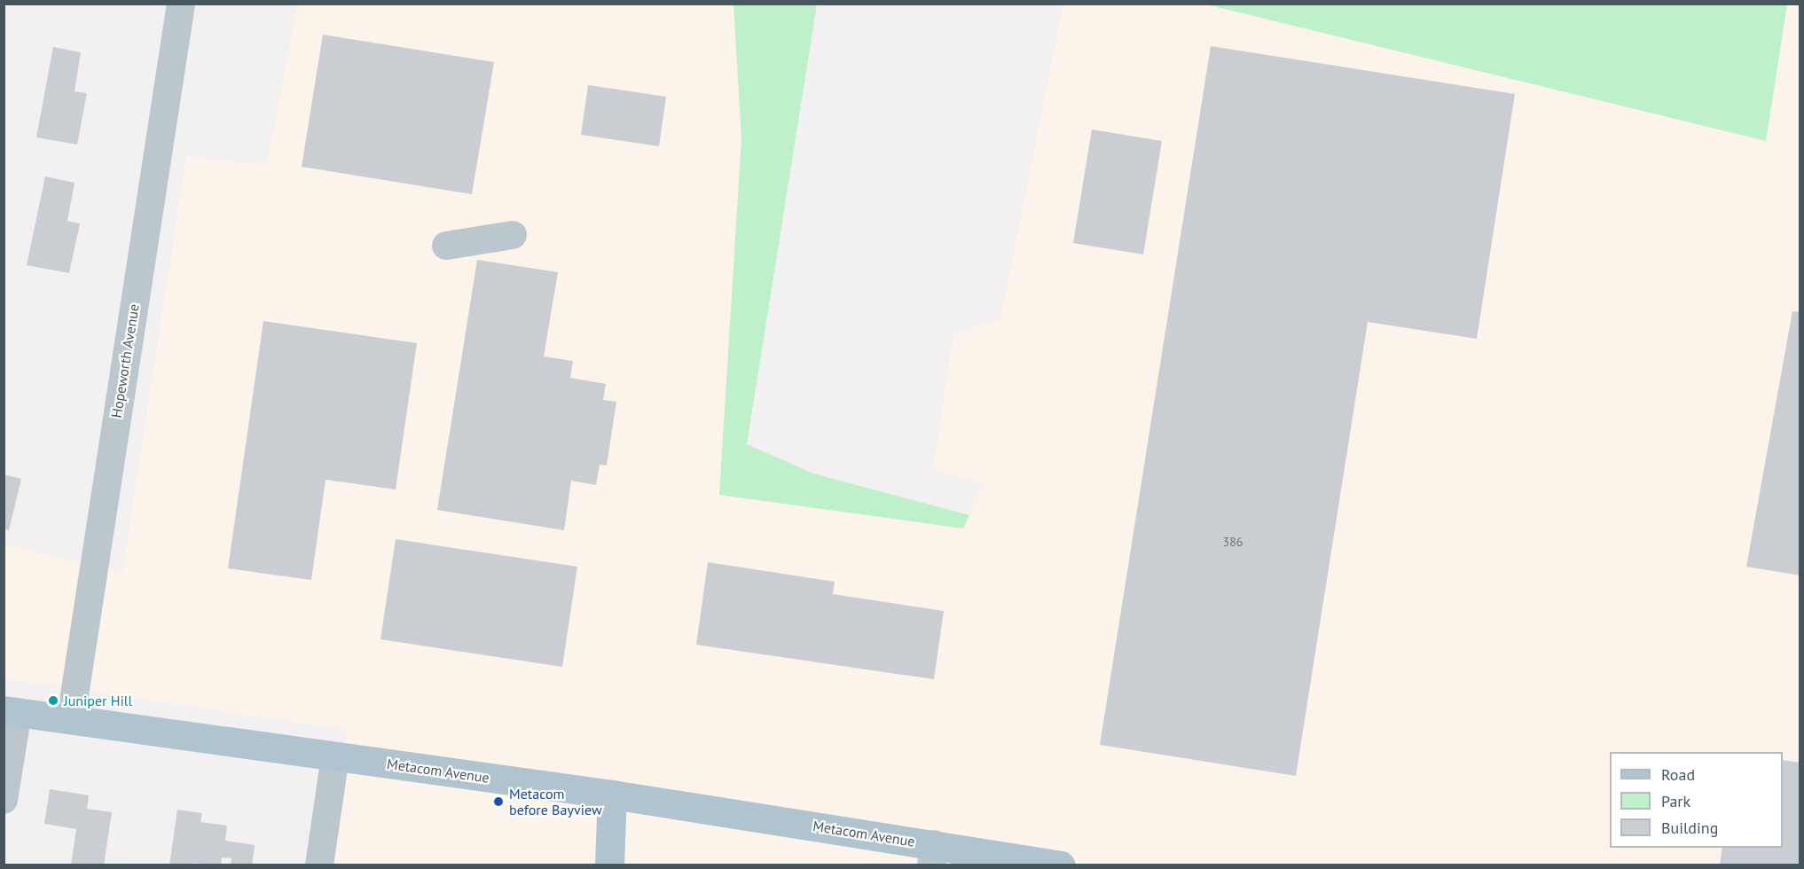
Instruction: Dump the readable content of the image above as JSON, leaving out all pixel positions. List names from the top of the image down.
{
  "streets": {
    "main road": ["Metacom Avenue"],
    "street": ["Hopeworth Avenue"]
  },
  "crossings": [
    ["Hopeworth Avenue", "Metacom Avenue"]
  ],
  "places": ["Juniper Hill", "Metacom before Bayview"],
  "house_numbers": ["386"],
  "legend": ["Road", "Park", "Building"]
}
